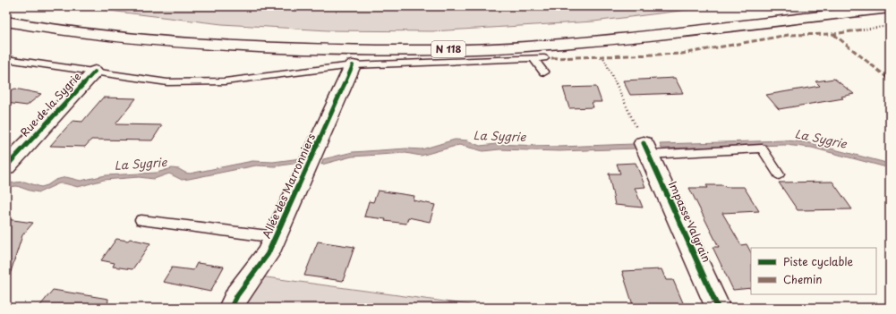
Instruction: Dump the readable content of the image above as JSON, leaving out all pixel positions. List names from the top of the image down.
{
  "streets": {
    "main road": [
      "N 118",
      "Rue de la Sygrie",
      "Allée des Marronniers",
      "Impasse Valgrain"
    ]
  },
  "water": ["La Sygrie"],
  "legend": ["Piste cyclable", "Chemin"]
}
